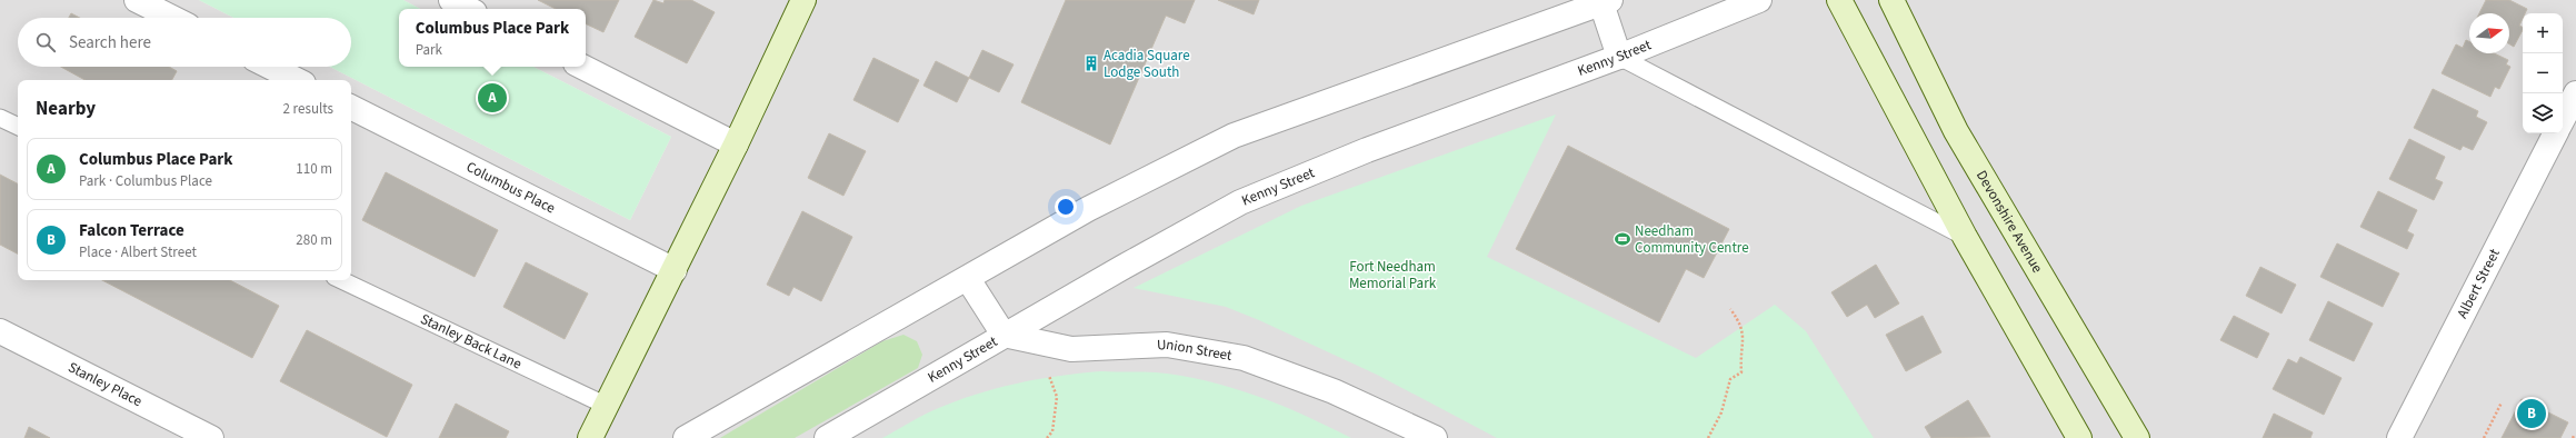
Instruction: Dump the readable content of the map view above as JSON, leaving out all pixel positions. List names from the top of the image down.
{
  "streets": {
    "street": [
      "Kenny Street",
      "Columbus Place",
      "Devonshire Avenue",
      "Albert Street",
      "Union Street",
      "Stanley Place"
    ],
    "lane": ["Stanley Back Lane"]
  },
  "crossings": [
    ["Kenny Street", "Union Street"]
  ],
  "parks": ["Fort Needham Memorial Park"],
  "places": {
    "building": ["Acadia Square Lodge South"],
    "sports": ["Needham Community Centre"]
  },
  "north": "right",
  "page": {
    "popup": ["Columbus Place Park", "Park"],
    "map_buttons": ["+", "−"],
    "search": "Search here",
    "heading": ["Nearby", "2 results"],
    "pins": ["A", "B"],
    "list": [
      {
        "mark": "A",
        "name": "Columbus Place Park",
        "note": "Park · Columbus Place",
        "value": "110 m"
      },
      {
        "mark": "B",
        "name": "Falcon Terrace",
        "note": "Place · Albert Street",
        "value": "280 m"
      }
    ]
  }
}
